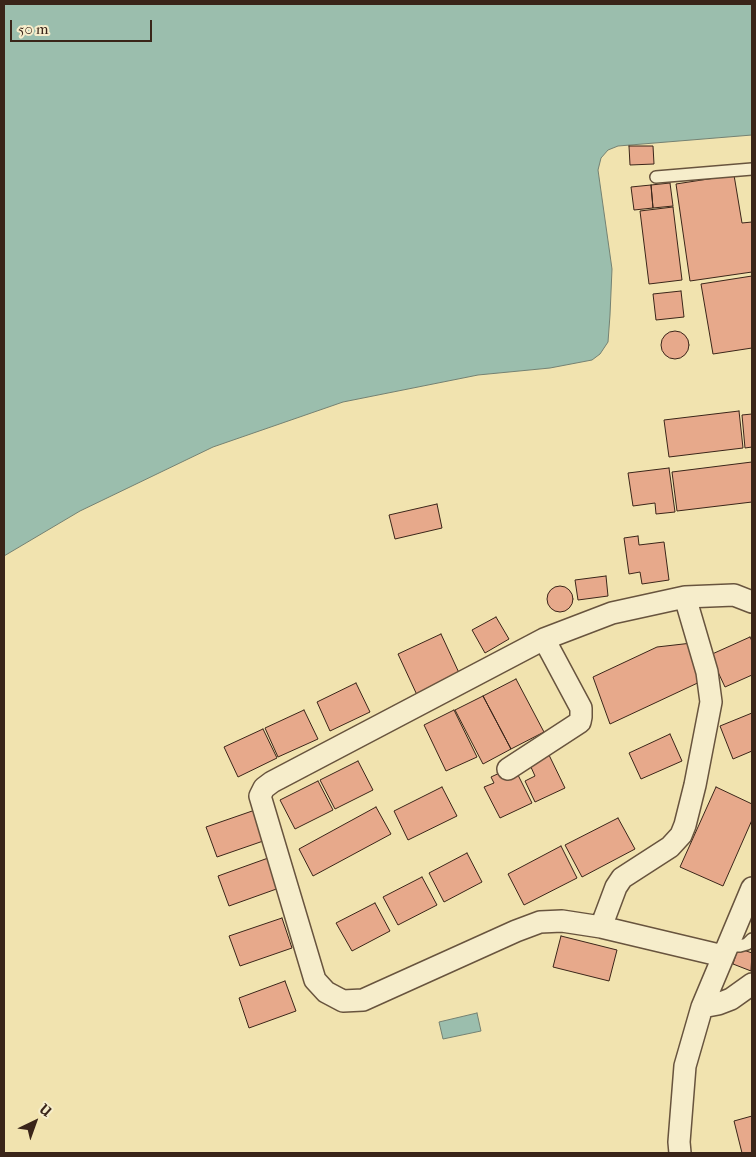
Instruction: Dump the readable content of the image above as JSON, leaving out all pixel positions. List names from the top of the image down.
{
  "scale_bar": "50 m",
  "north": "top right"
}
